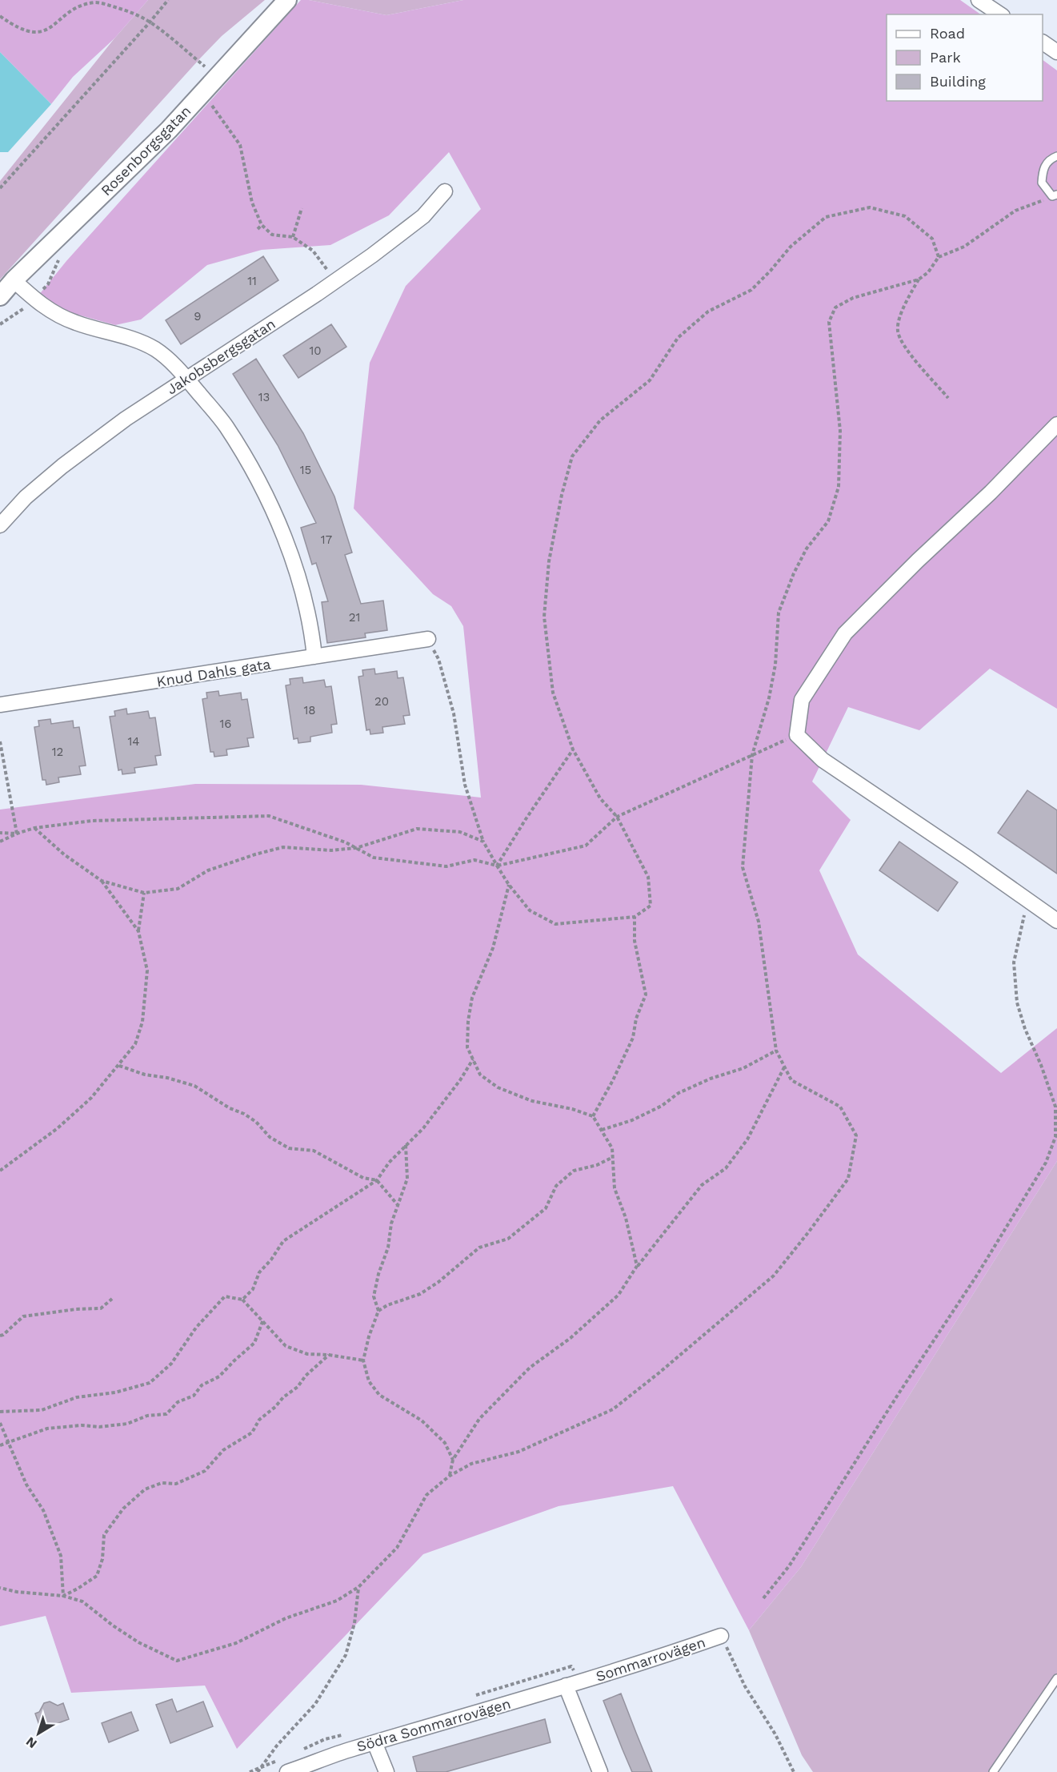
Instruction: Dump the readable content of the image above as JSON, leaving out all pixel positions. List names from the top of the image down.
{
  "streets": {
    "street": [
      "Rosenborgsgatan",
      "Jakobsbergsgatan",
      "Knud Dahls gata",
      "Sommarrovägen",
      "Södra Sommarrovägen"
    ]
  },
  "crossings": [
    ["Sommarrovägen", "Södra Sommarrovägen"]
  ],
  "house_numbers": [
    "11",
    "9",
    "10",
    "13",
    "15",
    "17",
    "21",
    "20",
    "18",
    "16",
    "14",
    "12"
  ],
  "legend": ["Road", "Park", "Building"],
  "north": "bottom left"
}
